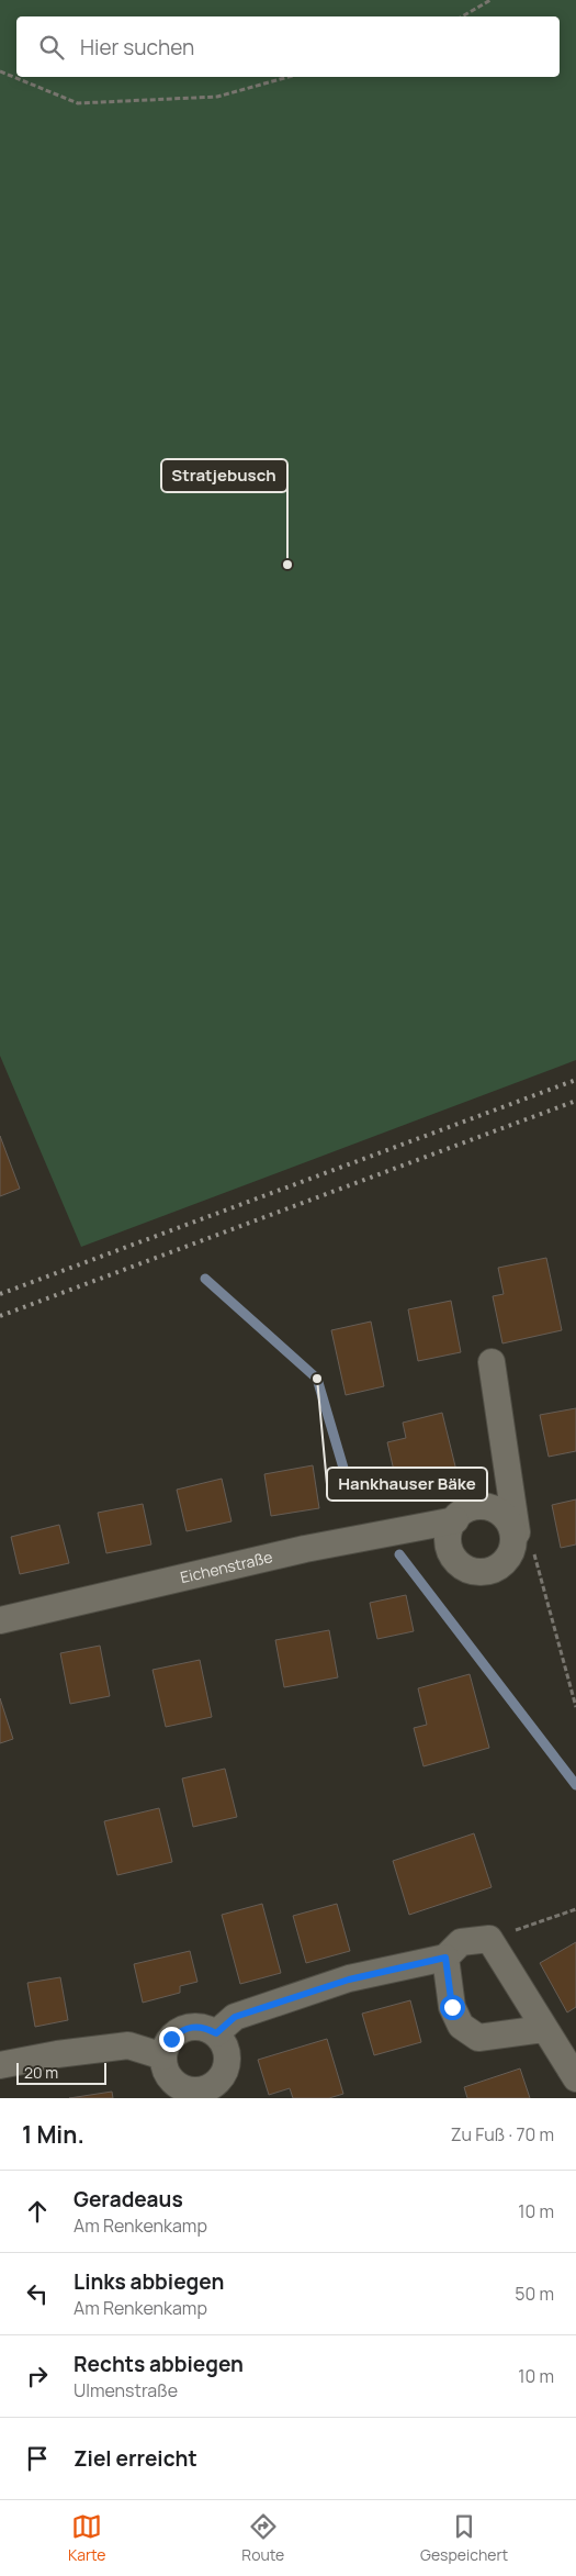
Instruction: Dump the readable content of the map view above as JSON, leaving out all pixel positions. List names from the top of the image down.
{
  "streets": {
    "street": ["Eichenstraße"]
  },
  "places": ["Stratjebusch", "Hankhauser Bäke"],
  "scale_bar": "20 m",
  "page": {
    "search": "Hier suchen",
    "scale": "20 m",
    "heading": ["1 Min.", "Zu Fuß · 70 m"],
    "list": [
      ["Geradeaus", "Am Renkenkamp", "10 m"],
      ["Links abbiegen", "Am Renkenkamp", "50 m"],
      ["Rechts abbiegen", "Ulmenstraße", "10 m"],
      "Ziel erreicht"
    ],
    "nav": ["Karte", "Route", "Gespeichert"]
  }
}
